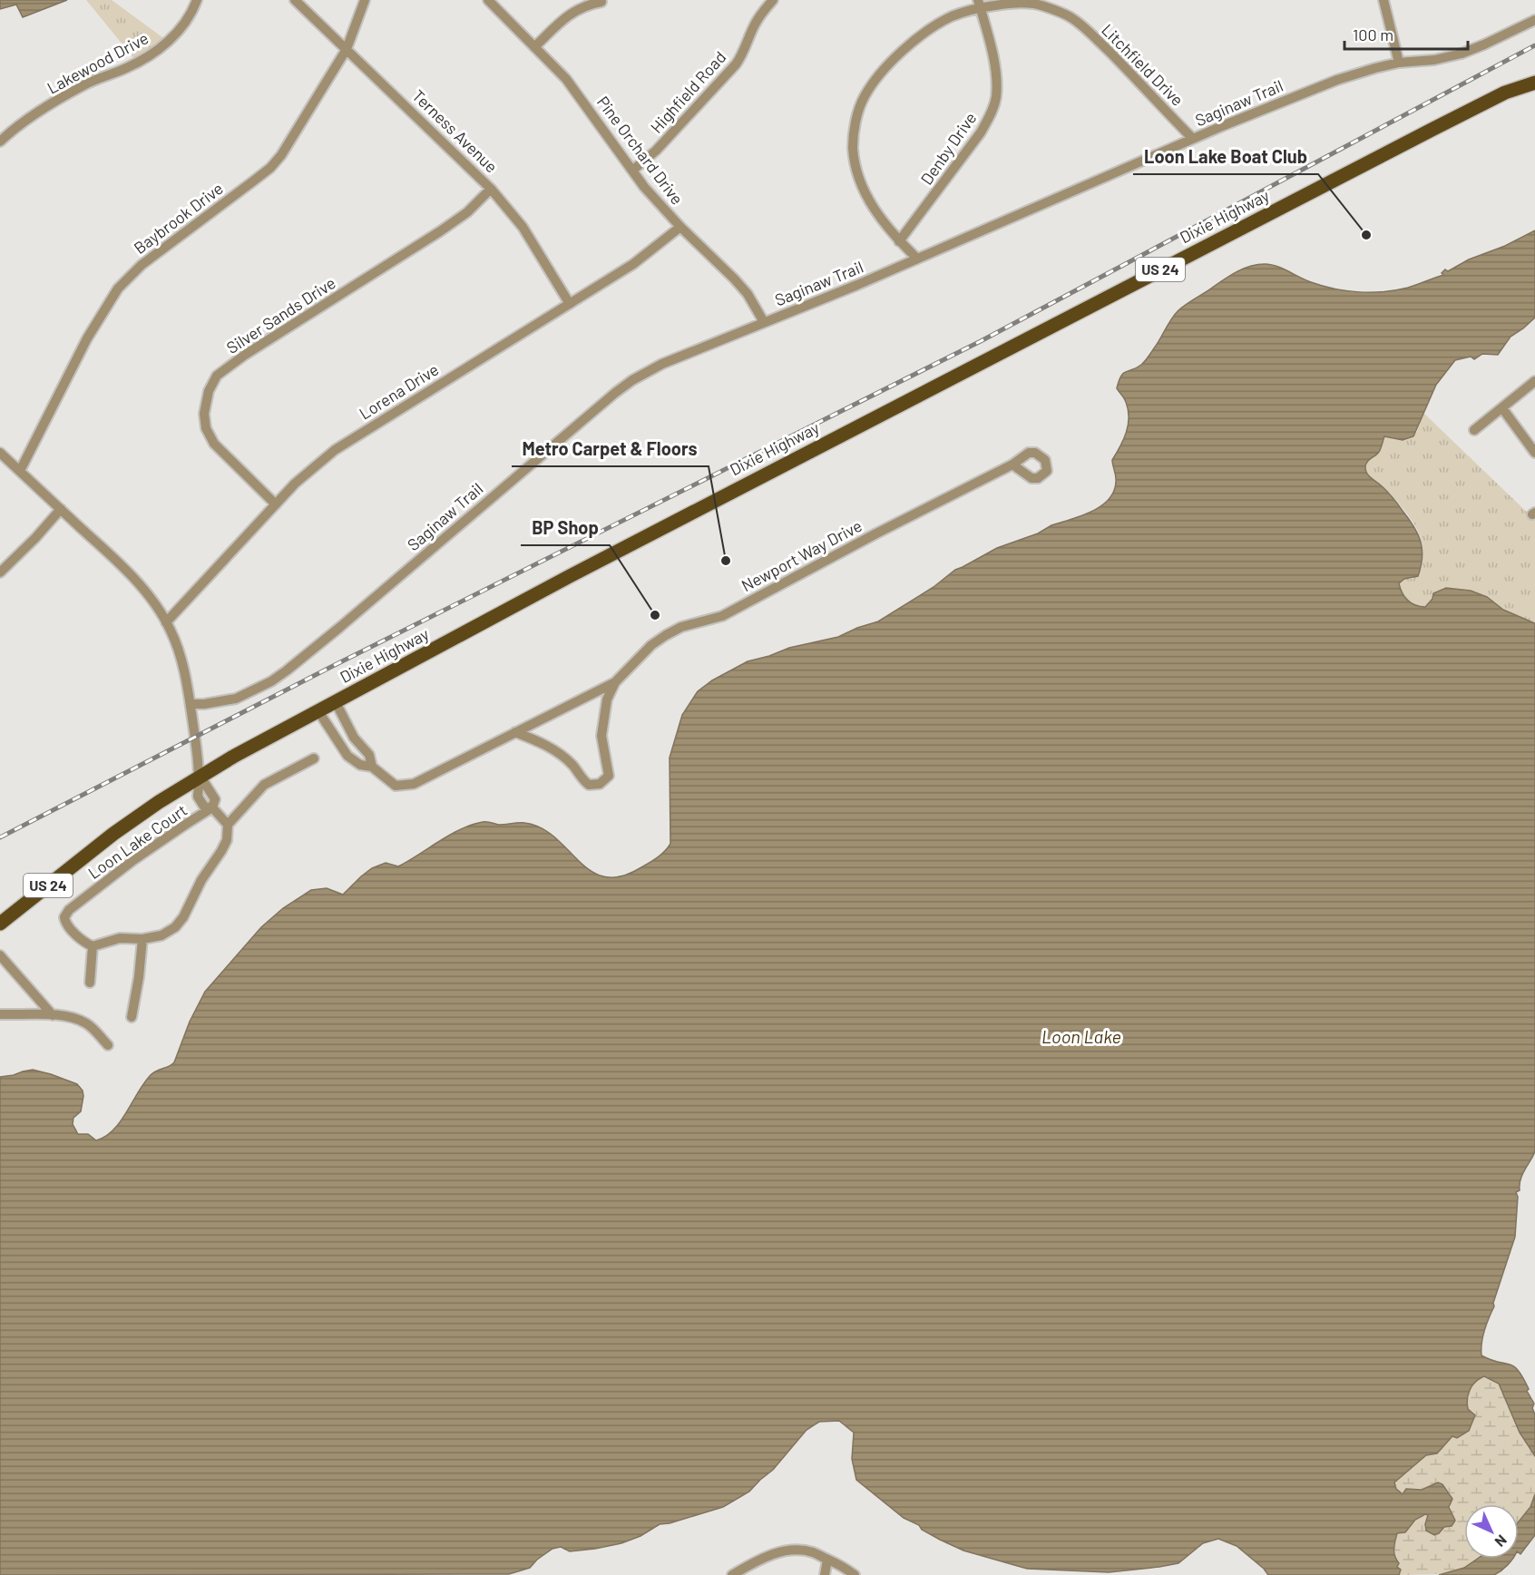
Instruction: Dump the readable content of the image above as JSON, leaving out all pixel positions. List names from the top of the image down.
{
  "streets": {
    "main road": ["Dixie Highway", "US 24"],
    "street": [
      "Lakewood Drive",
      "Litchfield Drive",
      "Highfield Road",
      "Saginaw Trail",
      "Terness Avenue",
      "Denby Drive",
      "Pine Orchard Drive",
      "Baybrook Drive",
      "Silver Sands Drive",
      "Lorena Drive",
      "Newport Way Drive",
      "Loon Lake Court"
    ]
  },
  "crossings": [
    ["Litchfield Drive", "Saginaw Trail"],
    ["Litchfield Drive", "Denby Drive"],
    ["Highfield Road", "Pine Orchard Drive"],
    ["Saginaw Trail", "Pine Orchard Drive"],
    ["Terness Avenue", "Baybrook Drive"],
    ["Terness Avenue", "Silver Sands Drive"],
    ["Terness Avenue", "Lorena Drive"],
    ["Pine Orchard Drive", "Lorena Drive"],
    ["Dixie Highway", "Newport Way Drive"],
    ["Silver Sands Drive", "Lorena Drive"]
  ],
  "water": ["Loon Lake"],
  "places": ["Loon Lake Boat Club", "Metro Carpet & Floors", "BP Shop"],
  "scale_bar": "100 m",
  "north": "bottom right"
}
